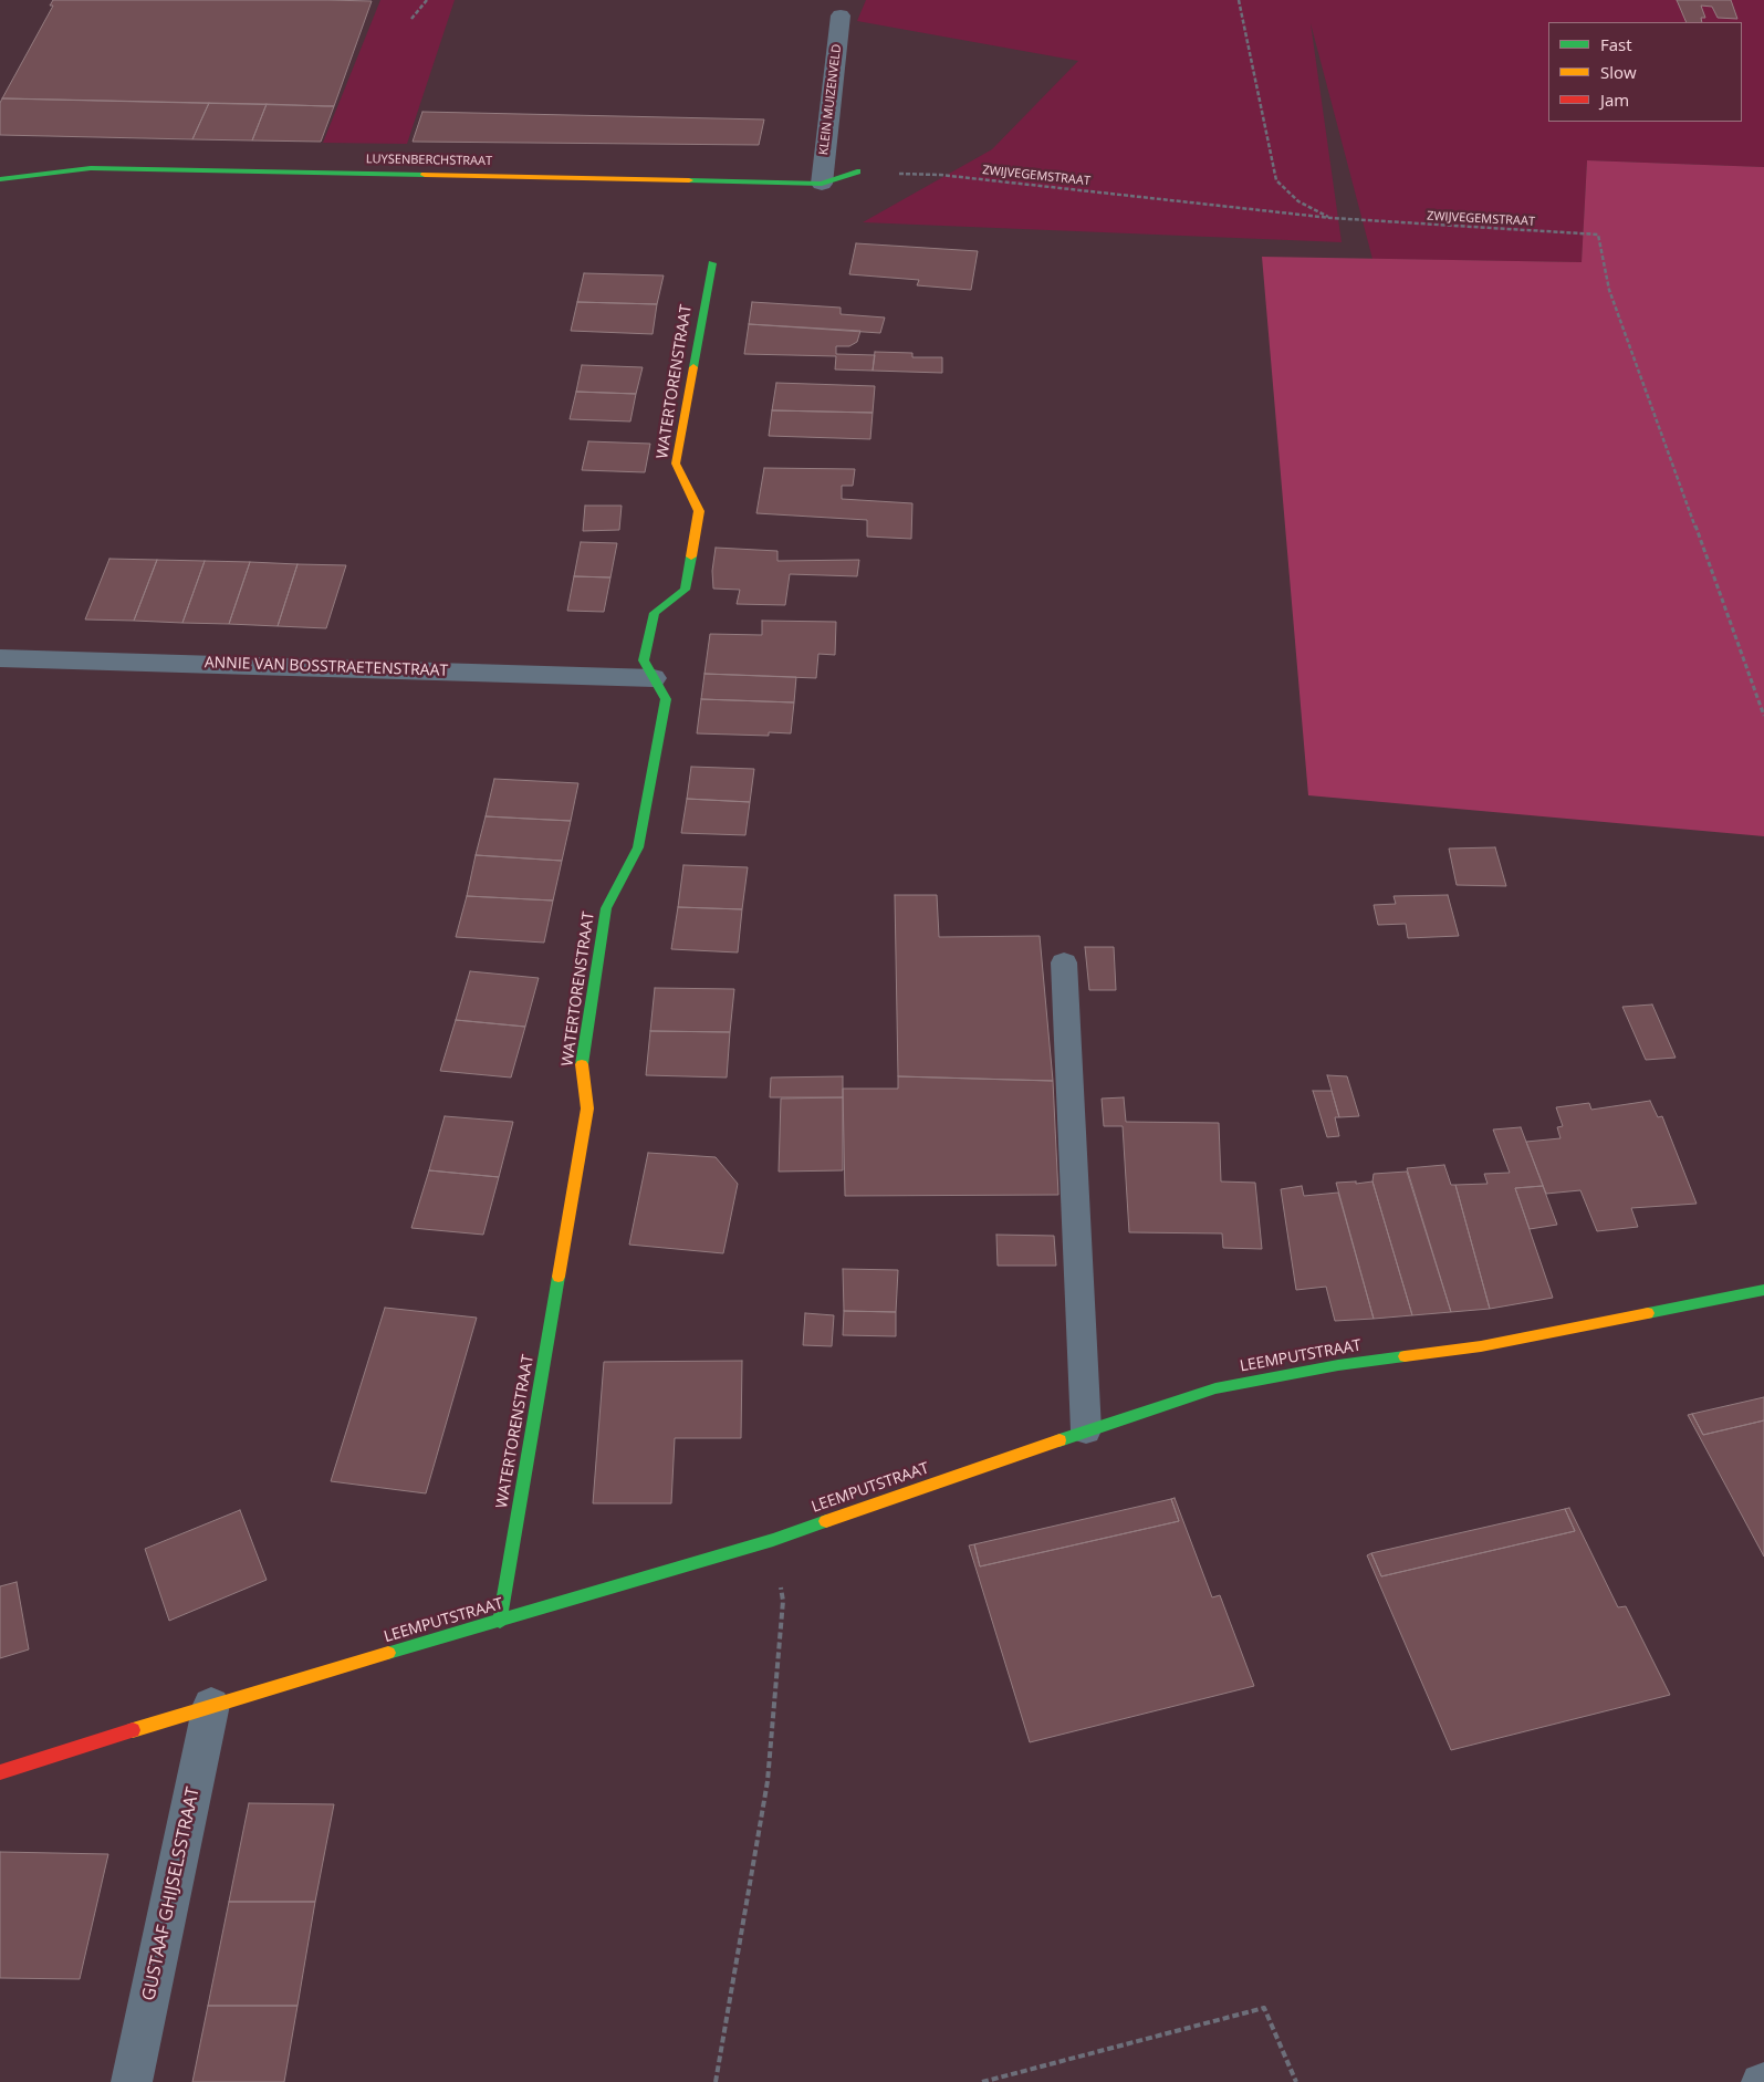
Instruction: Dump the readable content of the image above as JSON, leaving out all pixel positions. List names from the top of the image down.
{
  "streets": {
    "street": [
      "KLEIN MUIZENVELD",
      "LUYSENBERCHSTRAAT",
      "WATERTORENSTRAAT",
      "ANNIE VAN BOSSTRAETENSTRAAT",
      "LEEMPUTSTRAAT",
      "GUSTAAF GHIJSELSSTRAAT"
    ],
    "path": ["ZWIJVEGEMSTRAAT"]
  },
  "crossings": [
    ["KLEIN MUIZENVELD", "LUYSENBERCHSTRAAT"],
    ["LUYSENBERCHSTRAAT", "ZWIJVEGEMSTRAAT"],
    ["WATERTORENSTRAAT", "ANNIE VAN BOSSTRAETENSTRAAT"],
    ["WATERTORENSTRAAT", "LEEMPUTSTRAAT"],
    ["LEEMPUTSTRAAT", "GUSTAAF GHIJSELSSTRAAT"]
  ],
  "legend": ["Fast", "Slow", "Jam"]
}
